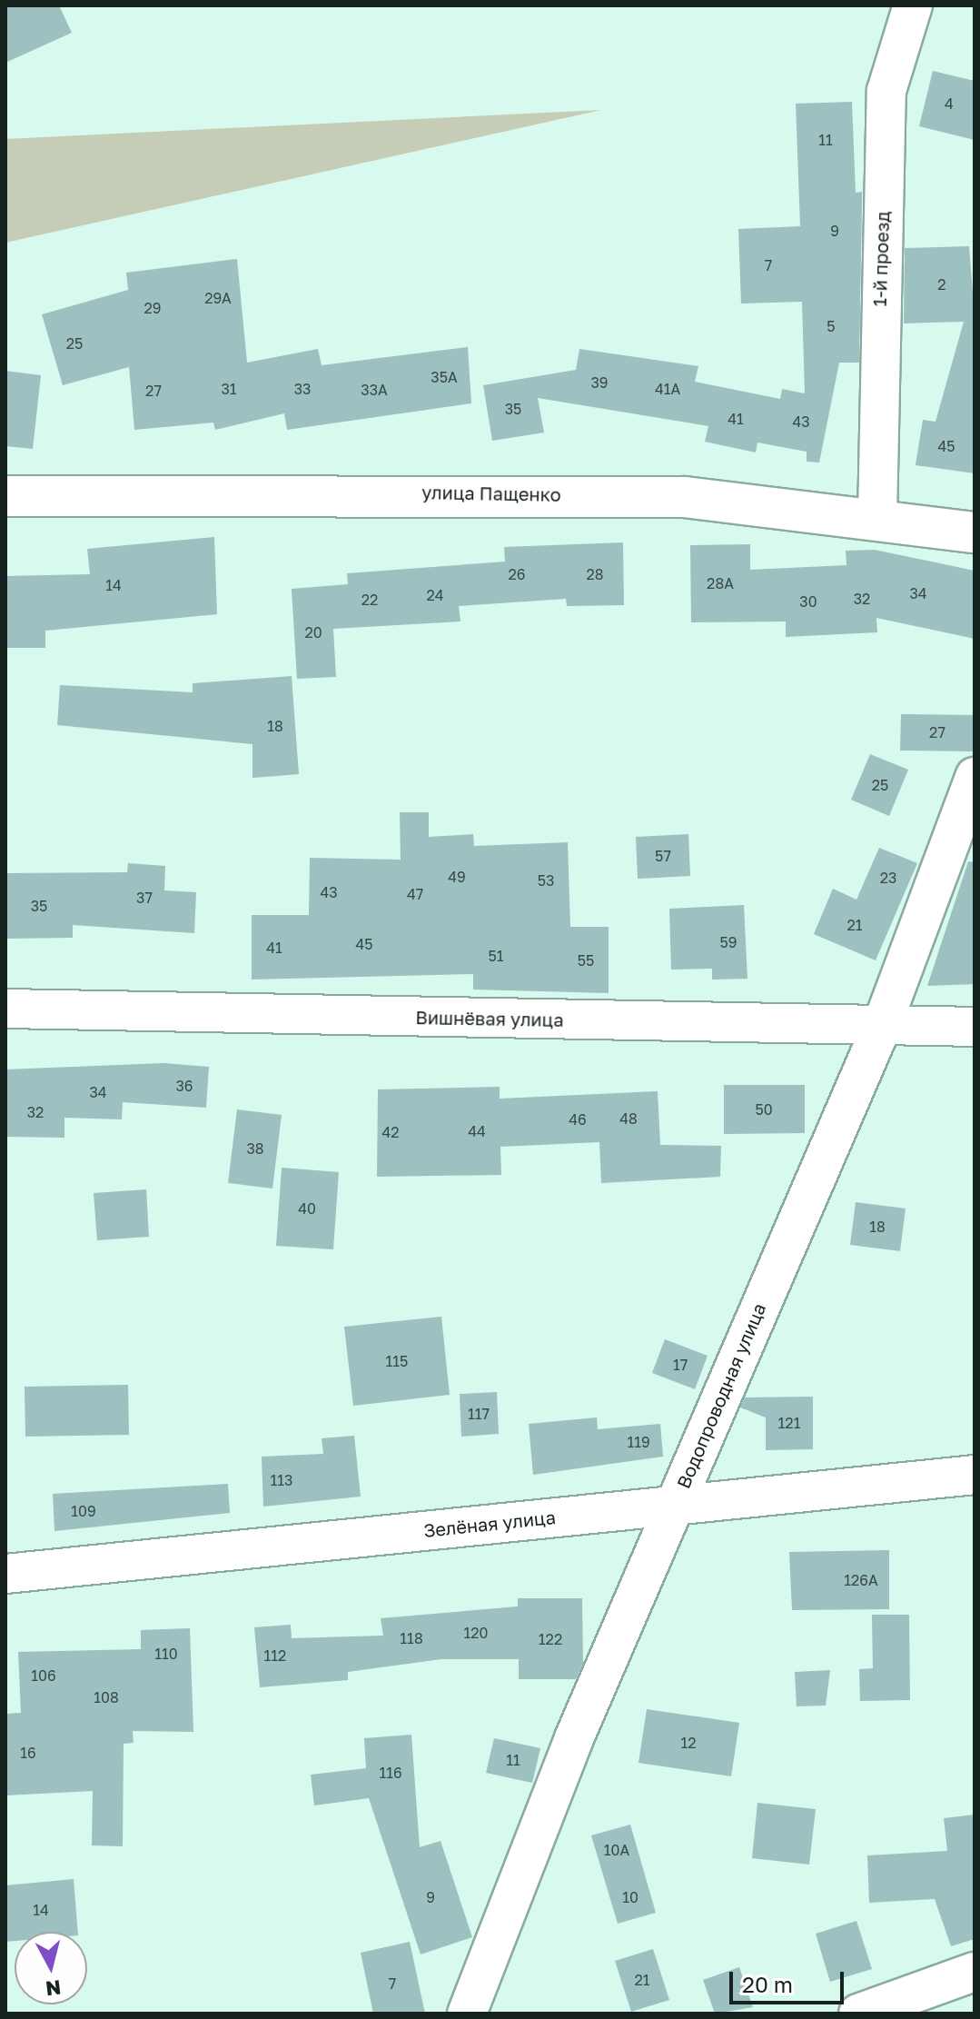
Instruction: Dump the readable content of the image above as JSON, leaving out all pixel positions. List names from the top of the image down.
{
  "streets": {
    "street": [
      "1-й проезд",
      "улица Пащенко",
      "Вишнёвая улица",
      "Водопроводная улица",
      "Зелёная улица"
    ]
  },
  "crossings": [
    ["1-й проезд", "улица Пащенко"],
    ["Вишнёвая улица", "Водопроводная улица"],
    ["Водопроводная улица", "Зелёная улица"]
  ],
  "house_numbers": [
    "4",
    "11",
    "9",
    "7",
    "2",
    "29А",
    "29",
    "5",
    "25",
    "35А",
    "39",
    "31",
    "33",
    "41А",
    "33А",
    "27",
    "35",
    "41",
    "43",
    "45",
    "26",
    "28",
    "28А",
    "14",
    "34",
    "24",
    "32",
    "22",
    "30",
    "20",
    "18",
    "27",
    "25",
    "57",
    "49",
    "23",
    "53",
    "43",
    "47",
    "37",
    "35",
    "21",
    "59",
    "45",
    "41",
    "51",
    "55",
    "36",
    "34",
    "50",
    "32",
    "48",
    "46",
    "44",
    "42",
    "38",
    "40",
    "18",
    "115",
    "17",
    "117",
    "121",
    "119",
    "113",
    "109",
    "126А",
    "120",
    "118",
    "122",
    "110",
    "112",
    "106",
    "108",
    "12",
    "16",
    "11",
    "116",
    "10А",
    "9",
    "10",
    "14",
    "21",
    "7"
  ],
  "scale_bar": "20 m",
  "north": "bottom"
}
